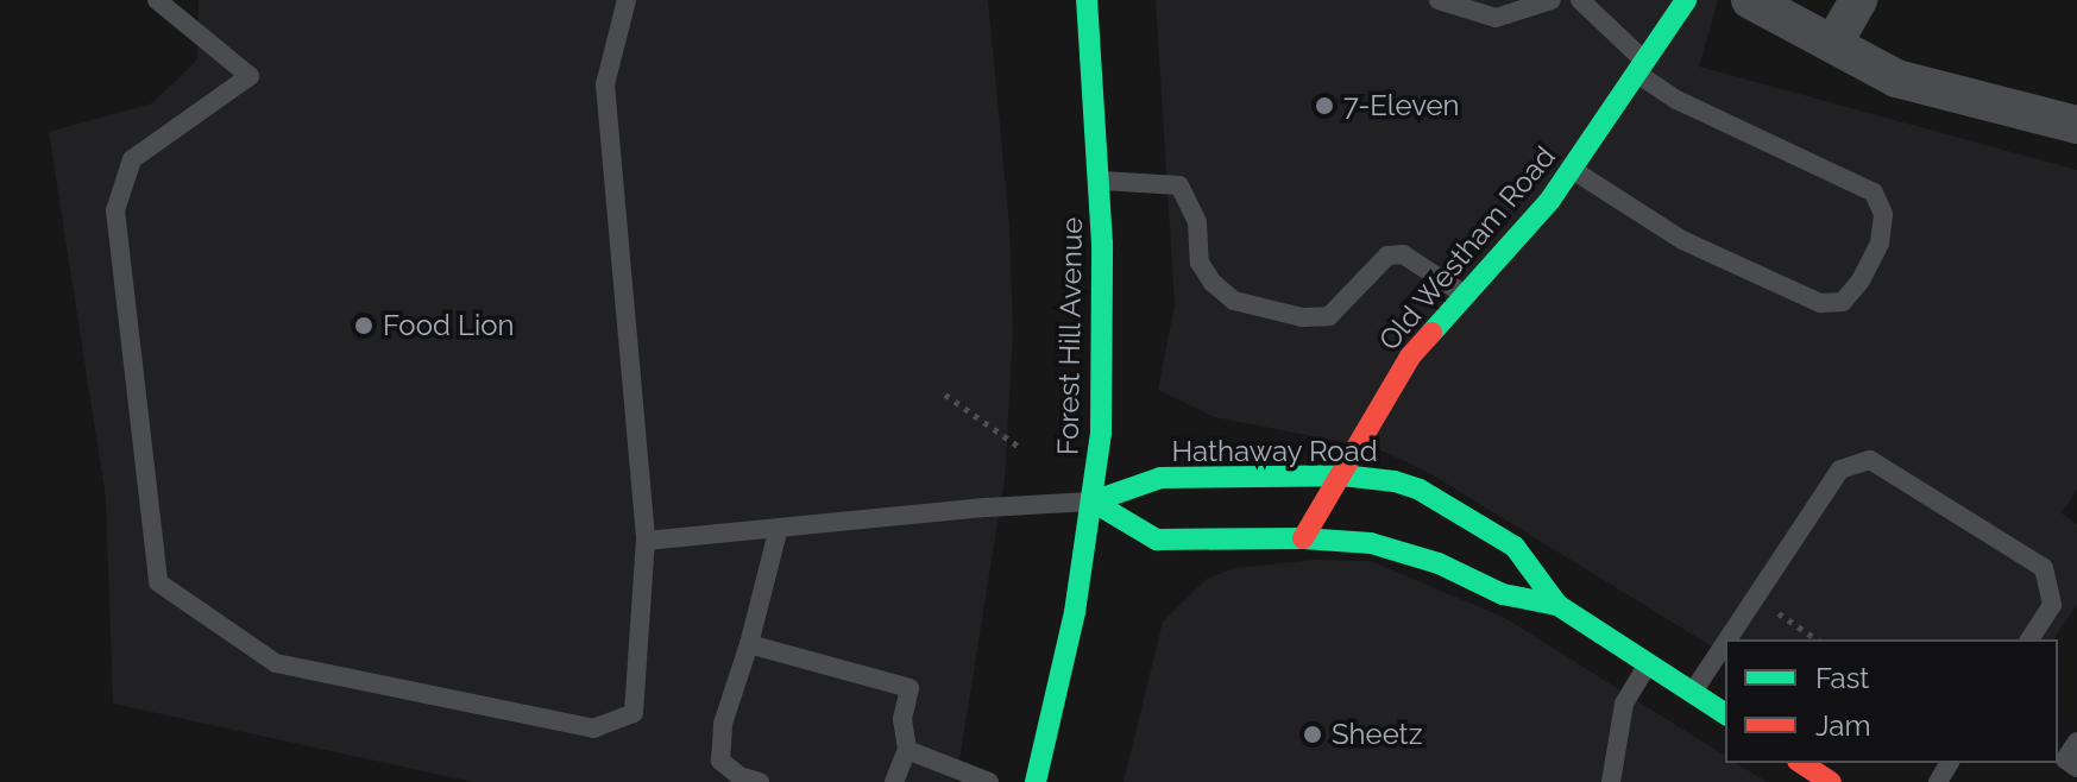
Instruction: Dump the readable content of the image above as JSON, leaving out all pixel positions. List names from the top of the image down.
{
  "streets": {
    "street": ["Old Westham Road", "Forest Hill Avenue", "Hathaway Road"]
  },
  "crossings": [
    ["Old Westham Road", "Hathaway Road"],
    ["Forest Hill Avenue", "Hathaway Road"]
  ],
  "places": ["7-Eleven", "Food Lion", "Sheetz"],
  "legend": ["Fast", "Jam"]
}
